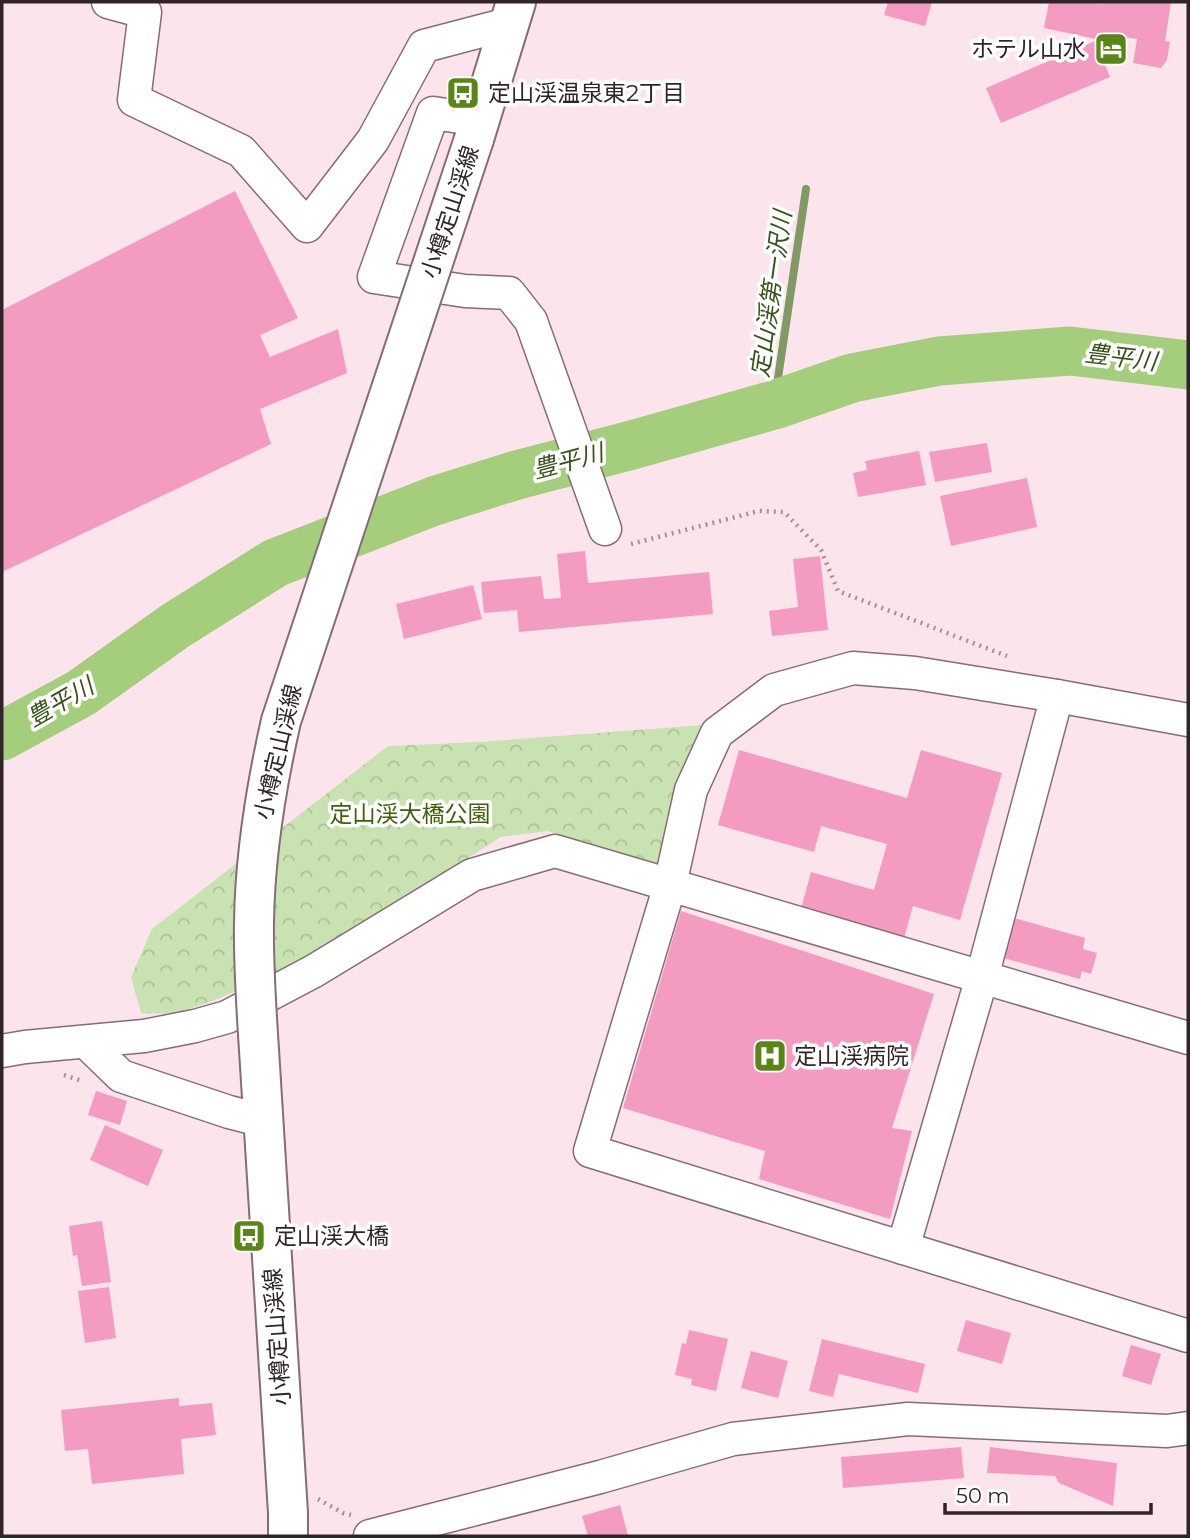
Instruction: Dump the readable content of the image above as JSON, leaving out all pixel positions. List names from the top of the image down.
{
  "streets": {
    "main road": ["小樽定山渓線"]
  },
  "water": ["定山渓第一沢川", "豊平川"],
  "parks": ["定山渓大橋公園"],
  "places": {
    "hotel": ["ホテル山水"],
    "bus stop": ["定山渓温泉東2丁目", "定山渓大橋"],
    "hospital": ["定山渓病院"]
  },
  "scale_bar": "50 m"
}
